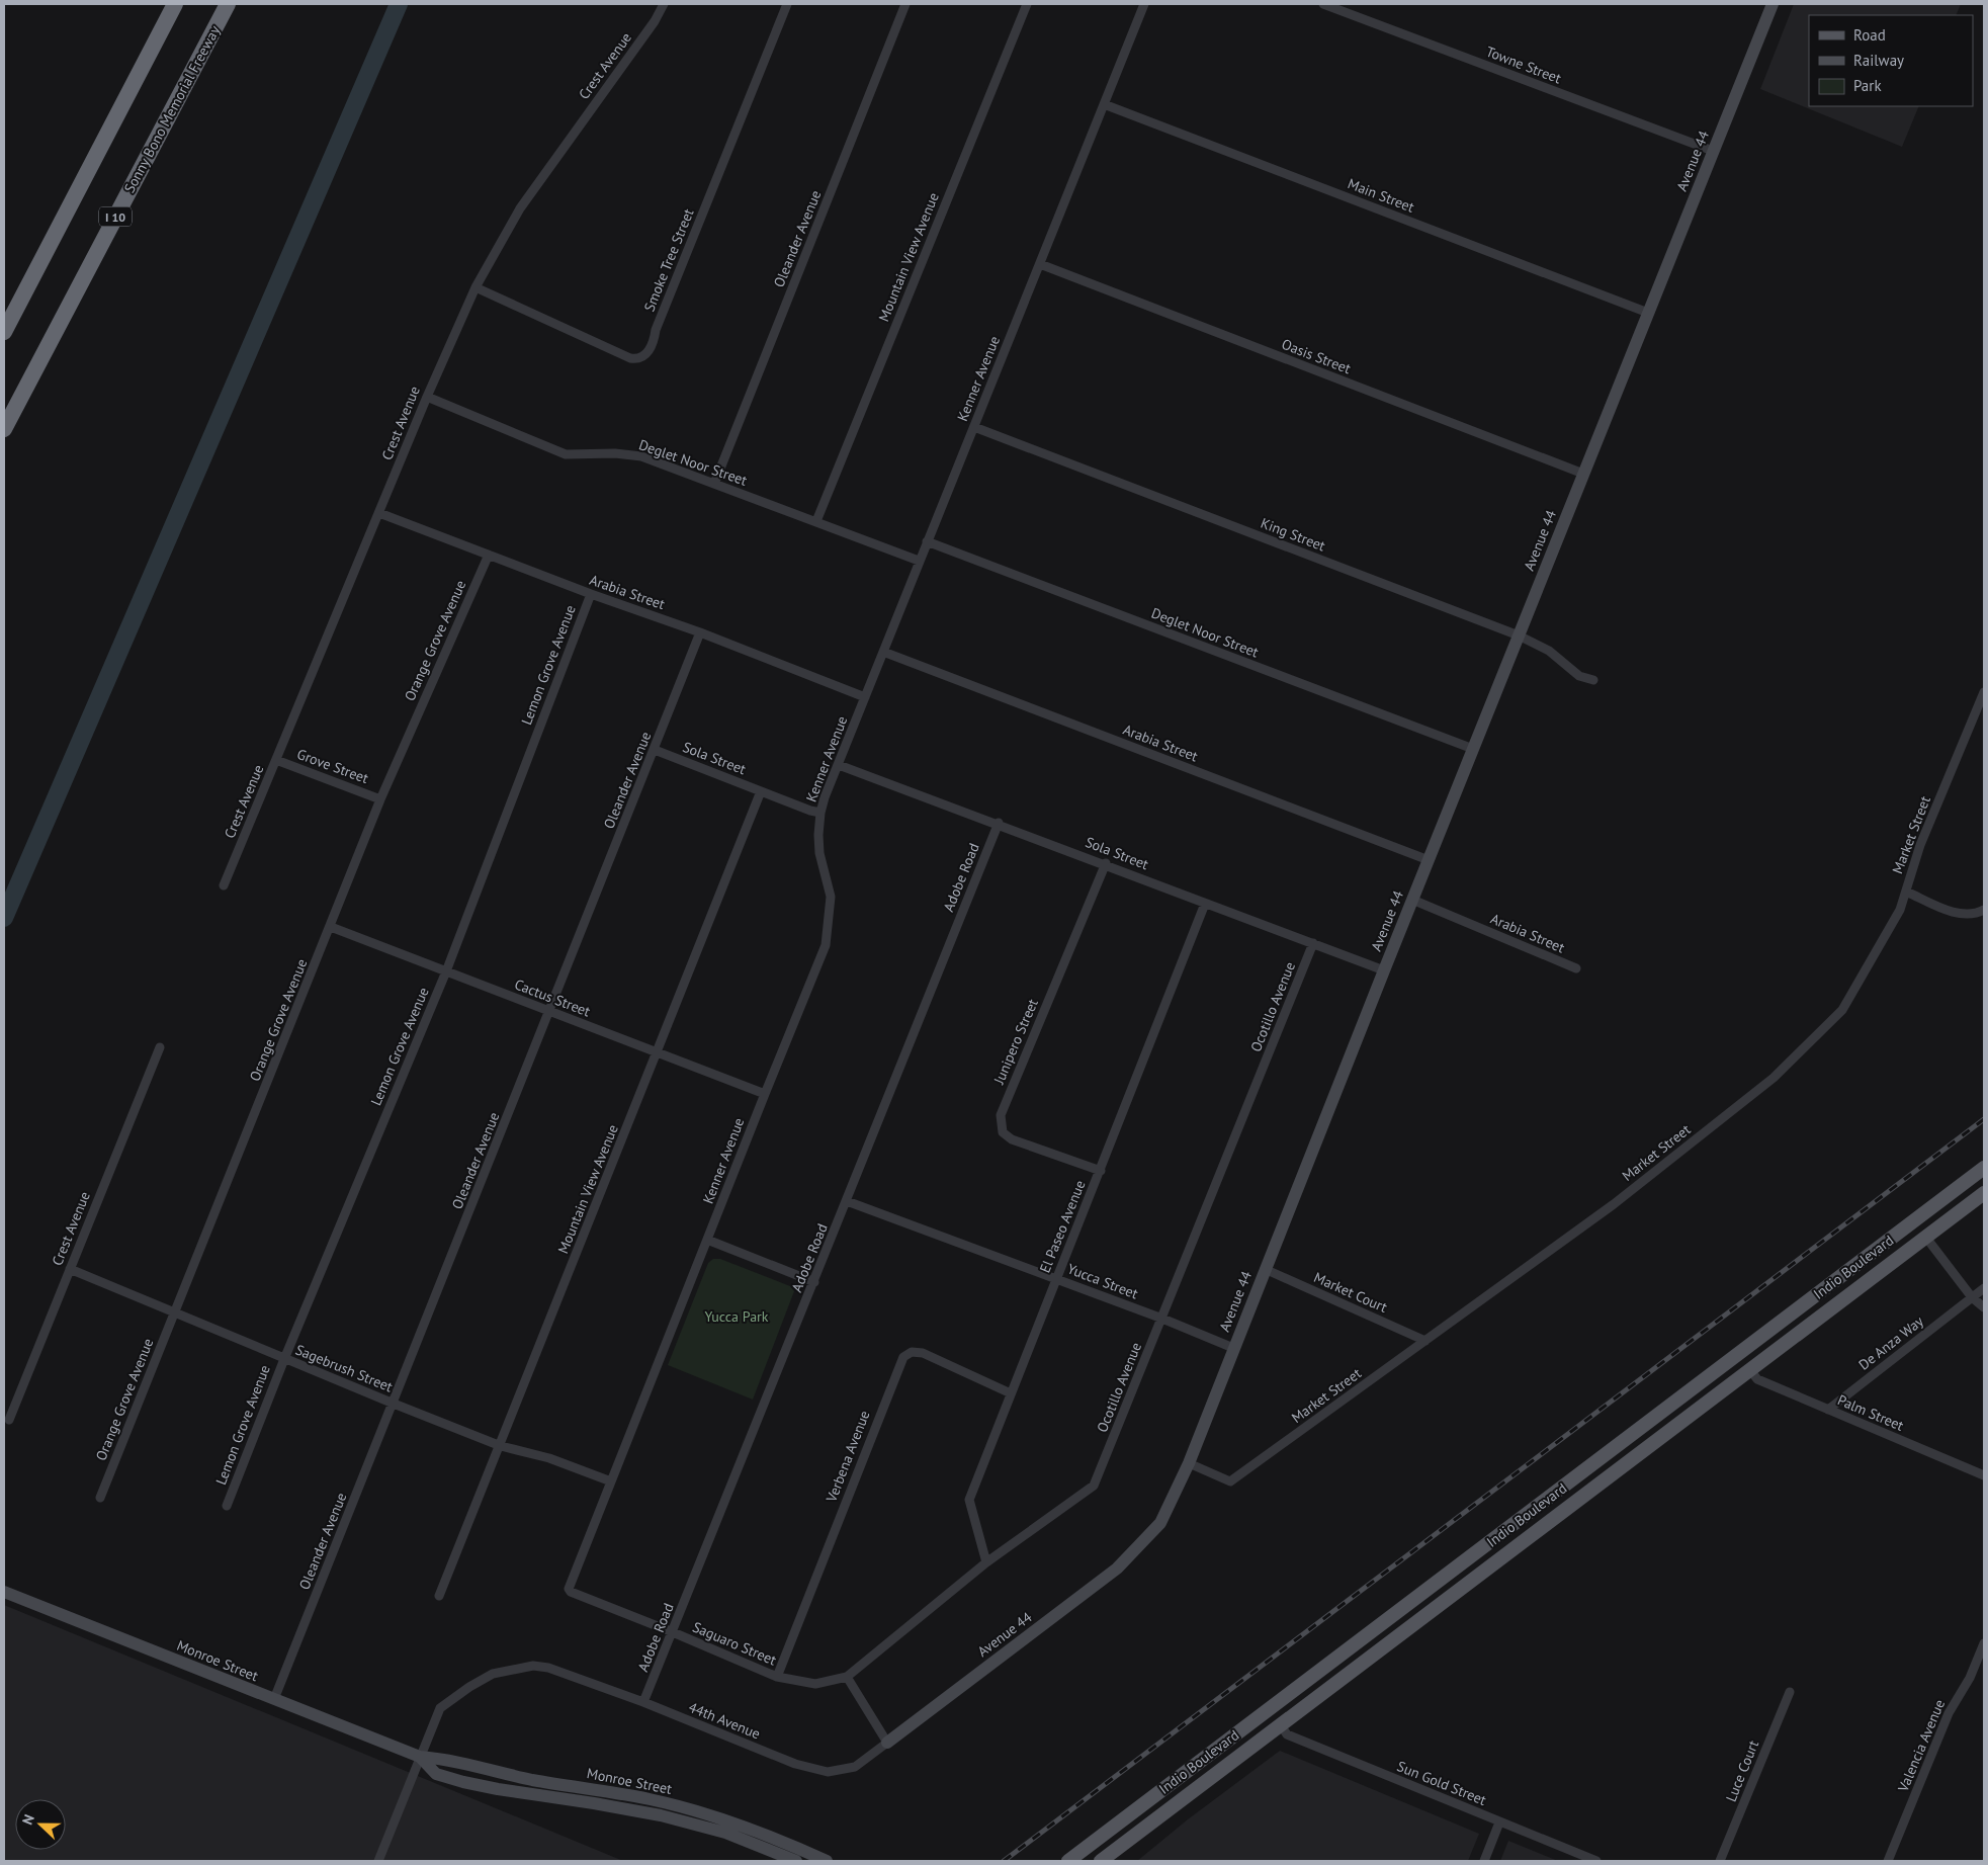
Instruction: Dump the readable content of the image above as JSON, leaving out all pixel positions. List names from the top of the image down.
{
  "streets": {
    "highway": ["Sonny Bono Memorial Freeway", "I 10"],
    "main road": ["Indio Boulevard"],
    "street": [
      "Towne Street",
      "Crest Avenue",
      "Avenue 44",
      "Main Street",
      "Oleander Avenue",
      "Mountain View Avenue",
      "Smoke Tree Street",
      "Oasis Street",
      "Kenner Avenue",
      "Deglet Noor Street",
      "King Street",
      "Arabia Street",
      "Orange Grove Avenue",
      "Lemon Grove Avenue",
      "Sola Street",
      "Grove Street",
      "Market Street",
      "Adobe Road",
      "Cactus Street",
      "Ocotillo Avenue",
      "Junipero Street",
      "El Paseo Avenue",
      "Yucca Street",
      "Market Court",
      "De Anza Way",
      "Sagebrush Street",
      "Palm Street",
      "Verbena Avenue",
      "Saguaro Street",
      "Monroe Street",
      "44th Avenue",
      "Valencia Avenue",
      "Luce Court",
      "Sun Gold Street"
    ]
  },
  "crossings": [
    ["Towne Street", "Avenue 44"],
    ["Crest Avenue", "Smoke Tree Street"],
    ["Crest Avenue", "Deglet Noor Street"],
    ["Crest Avenue", "Arabia Street"],
    ["Crest Avenue", "Grove Street"],
    ["Crest Avenue", "Sagebrush Street"],
    ["Avenue 44", "Main Street"],
    ["Avenue 44", "Oasis Street"],
    ["Avenue 44", "Deglet Noor Street"],
    ["Avenue 44", "King Street"],
    ["Avenue 44", "Arabia Street"],
    ["Avenue 44", "Sola Street"],
    ["Avenue 44", "Market Street"],
    ["Avenue 44", "Yucca Street"],
    ["Avenue 44", "Market Court"],
    ["Avenue 44", "44th Avenue"],
    ["Main Street", "Kenner Avenue"],
    ["Oleander Avenue", "Deglet Noor Street"],
    ["Oleander Avenue", "Arabia Street"],
    ["Oleander Avenue", "Sola Street"],
    ["Oleander Avenue", "Cactus Street"],
    ["Oleander Avenue", "Sagebrush Street"],
    ["Oleander Avenue", "Monroe Street"],
    ["Mountain View Avenue", "Deglet Noor Street"],
    ["Mountain View Avenue", "Sola Street"],
    ["Mountain View Avenue", "Cactus Street"],
    ["Mountain View Avenue", "Sagebrush Street"],
    ["Oasis Street", "Kenner Avenue"],
    ["Kenner Avenue", "Deglet Noor Street"],
    ["Kenner Avenue", "King Street"],
    ["Kenner Avenue", "Arabia Street"],
    ["Kenner Avenue", "Sola Street"],
    ["Kenner Avenue", "Cactus Street"],
    ["Kenner Avenue", "Sagebrush Street"],
    ["Kenner Avenue", "Saguaro Street"],
    ["Arabia Street", "Orange Grove Avenue"],
    ["Arabia Street", "Lemon Grove Avenue"],
    ["Orange Grove Avenue", "Grove Street"],
    ["Orange Grove Avenue", "Cactus Street"],
    ["Orange Grove Avenue", "Sagebrush Street"],
    ["Lemon Grove Avenue", "Cactus Street"],
    ["Lemon Grove Avenue", "Sagebrush Street"],
    ["Sola Street", "Adobe Road"],
    ["Sola Street", "Ocotillo Avenue"],
    ["Sola Street", "Junipero Street"],
    ["Sola Street", "El Paseo Avenue"],
    ["Market Street", "Market Court"],
    ["Adobe Road", "Yucca Street"],
    ["Adobe Road", "Saguaro Street"],
    ["Adobe Road", "44th Avenue"],
    ["Ocotillo Avenue", "El Paseo Avenue"],
    ["Ocotillo Avenue", "Yucca Street"],
    ["Ocotillo Avenue", "Verbena Avenue"],
    ["Ocotillo Avenue", "Saguaro Street"],
    ["Junipero Street", "El Paseo Avenue"],
    ["El Paseo Avenue", "Yucca Street"],
    ["El Paseo Avenue", "Verbena Avenue"],
    ["Indio Boulevard", "Palm Street"],
    ["Indio Boulevard", "Sun Gold Street"],
    ["De Anza Way", "Palm Street"],
    ["Verbena Avenue", "Saguaro Street"],
    ["Monroe Street", "44th Avenue"]
  ],
  "parks": ["Yucca Park"],
  "legend": ["Road", "Railway", "Park"],
  "north": "left"
}
